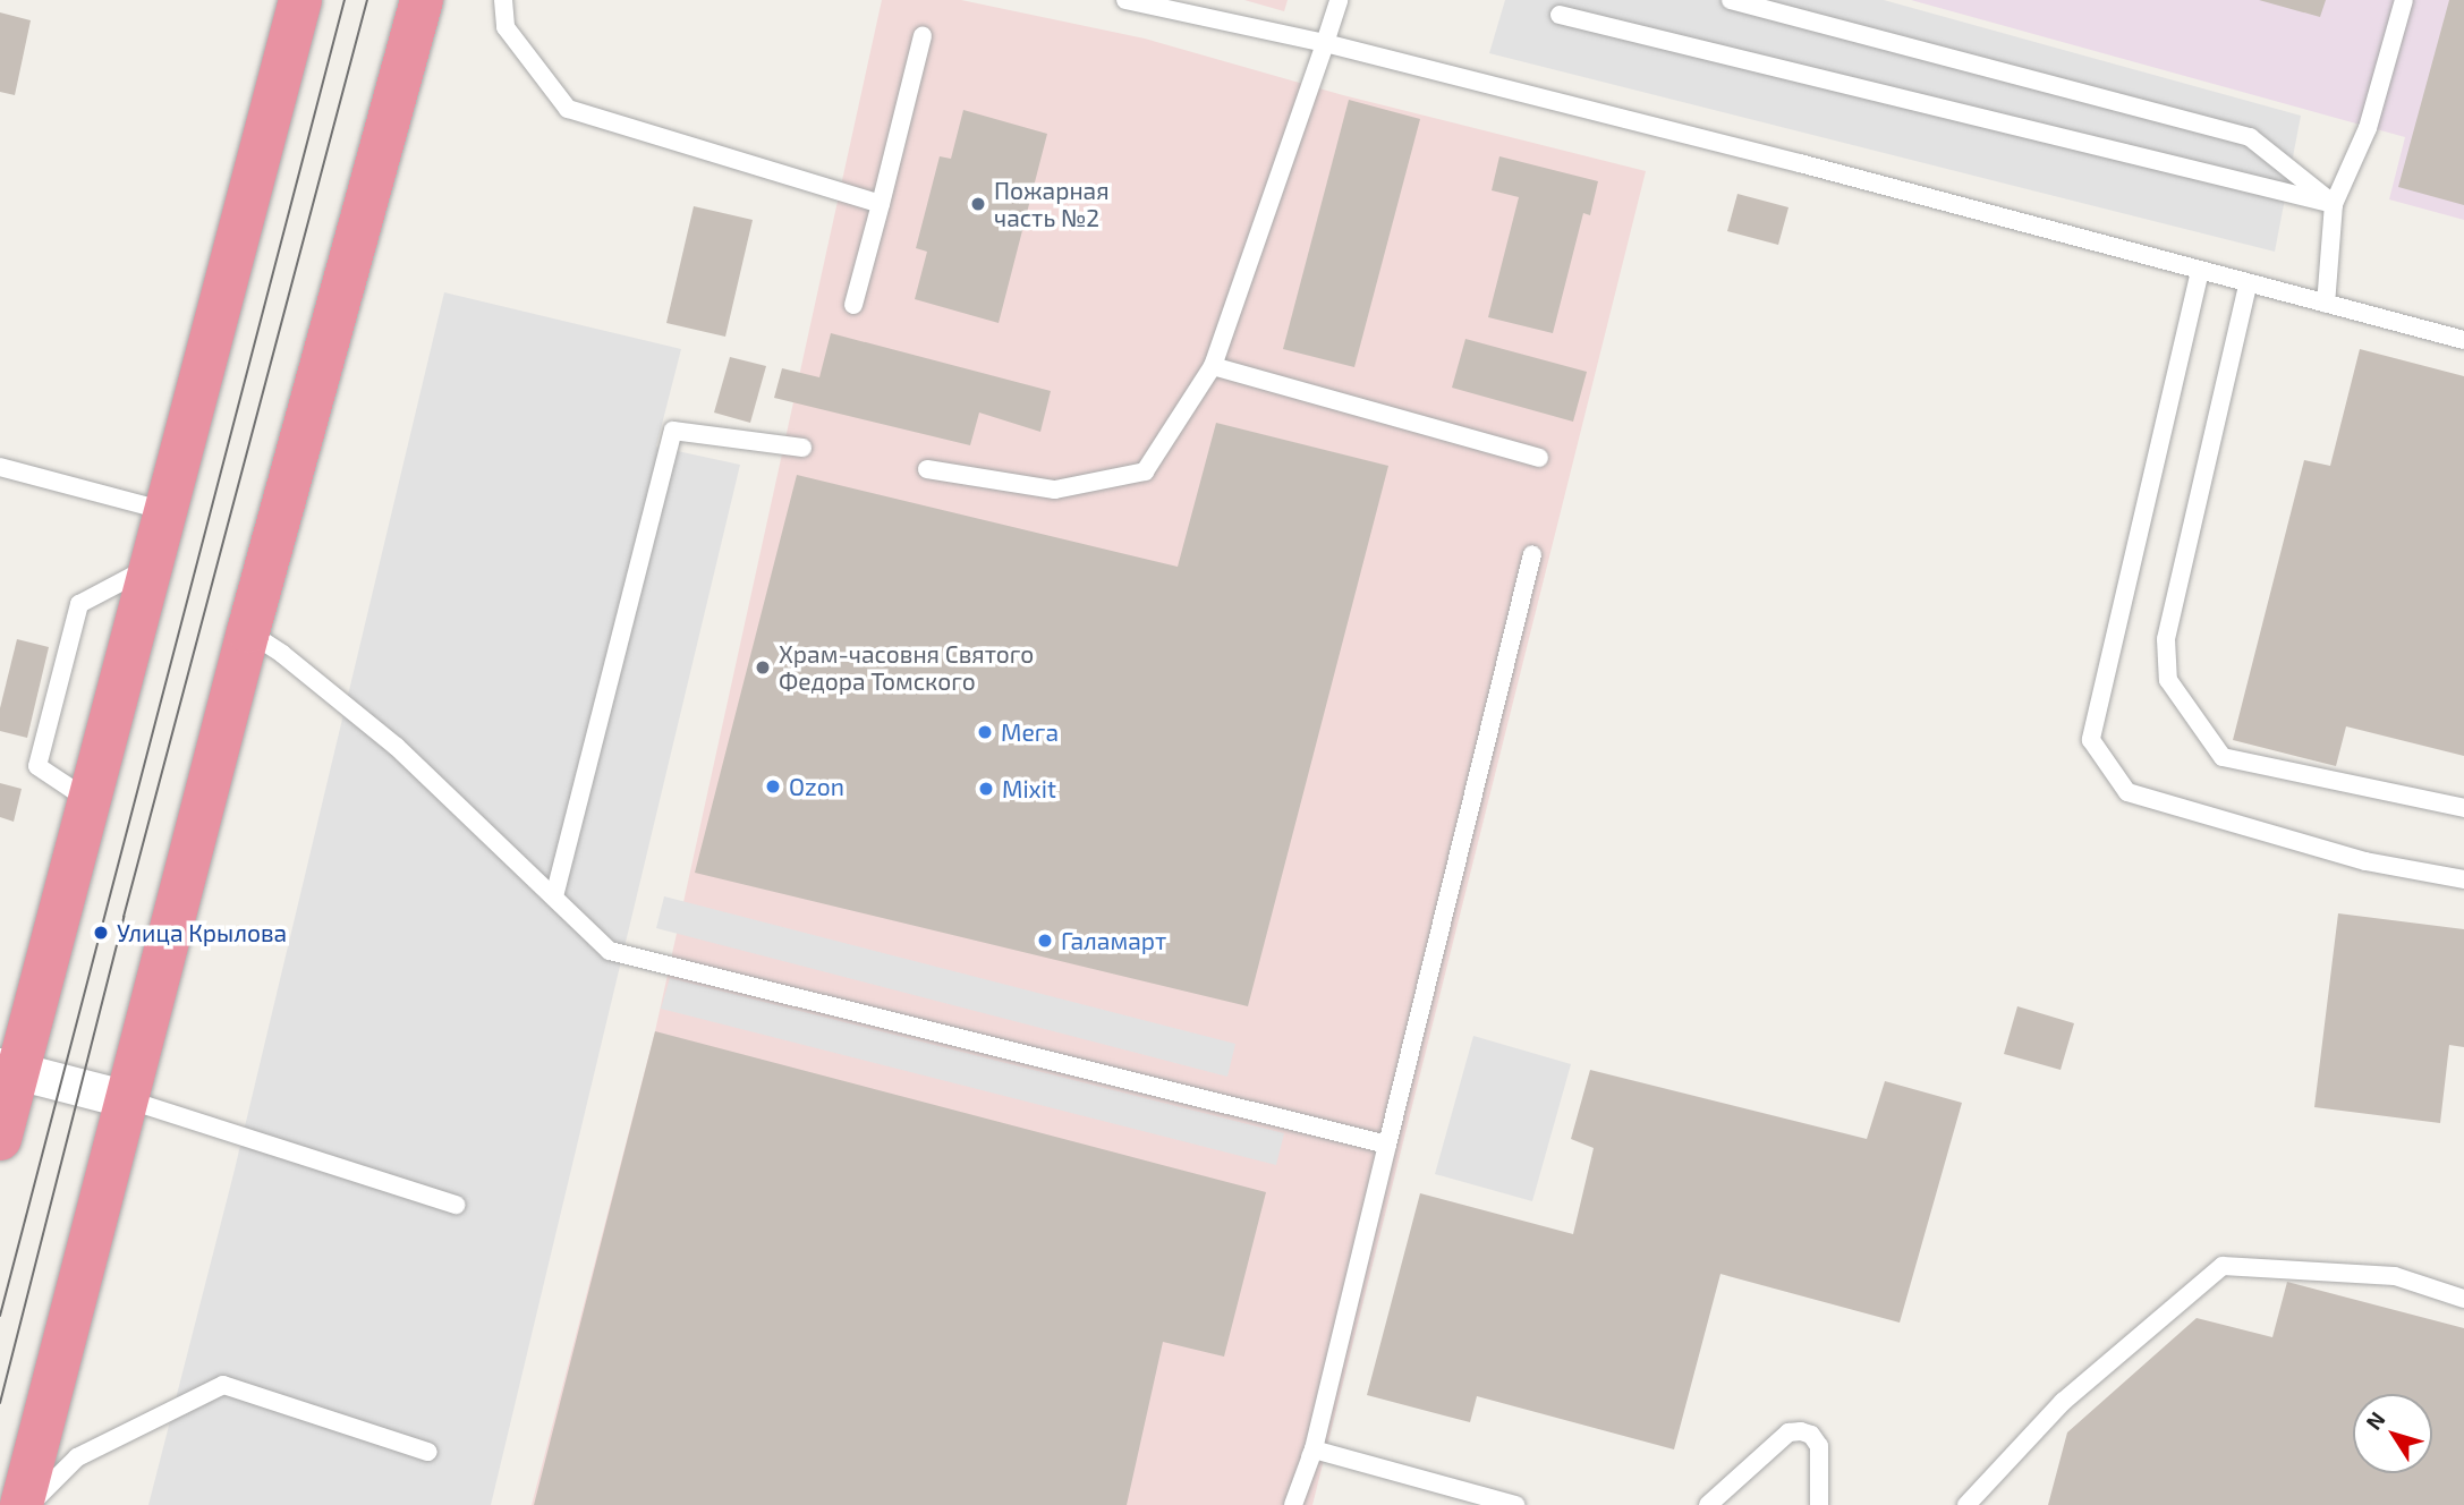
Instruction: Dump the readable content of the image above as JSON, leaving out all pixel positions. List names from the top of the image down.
{
  "places": [
    "Пожарная часть №2",
    "Храм-часовня Святого Федора Томского",
    "Мега",
    "Ozon",
    "Mixit",
    "Улица Крылова",
    "Галамарт"
  ],
  "north": "top left"
}
